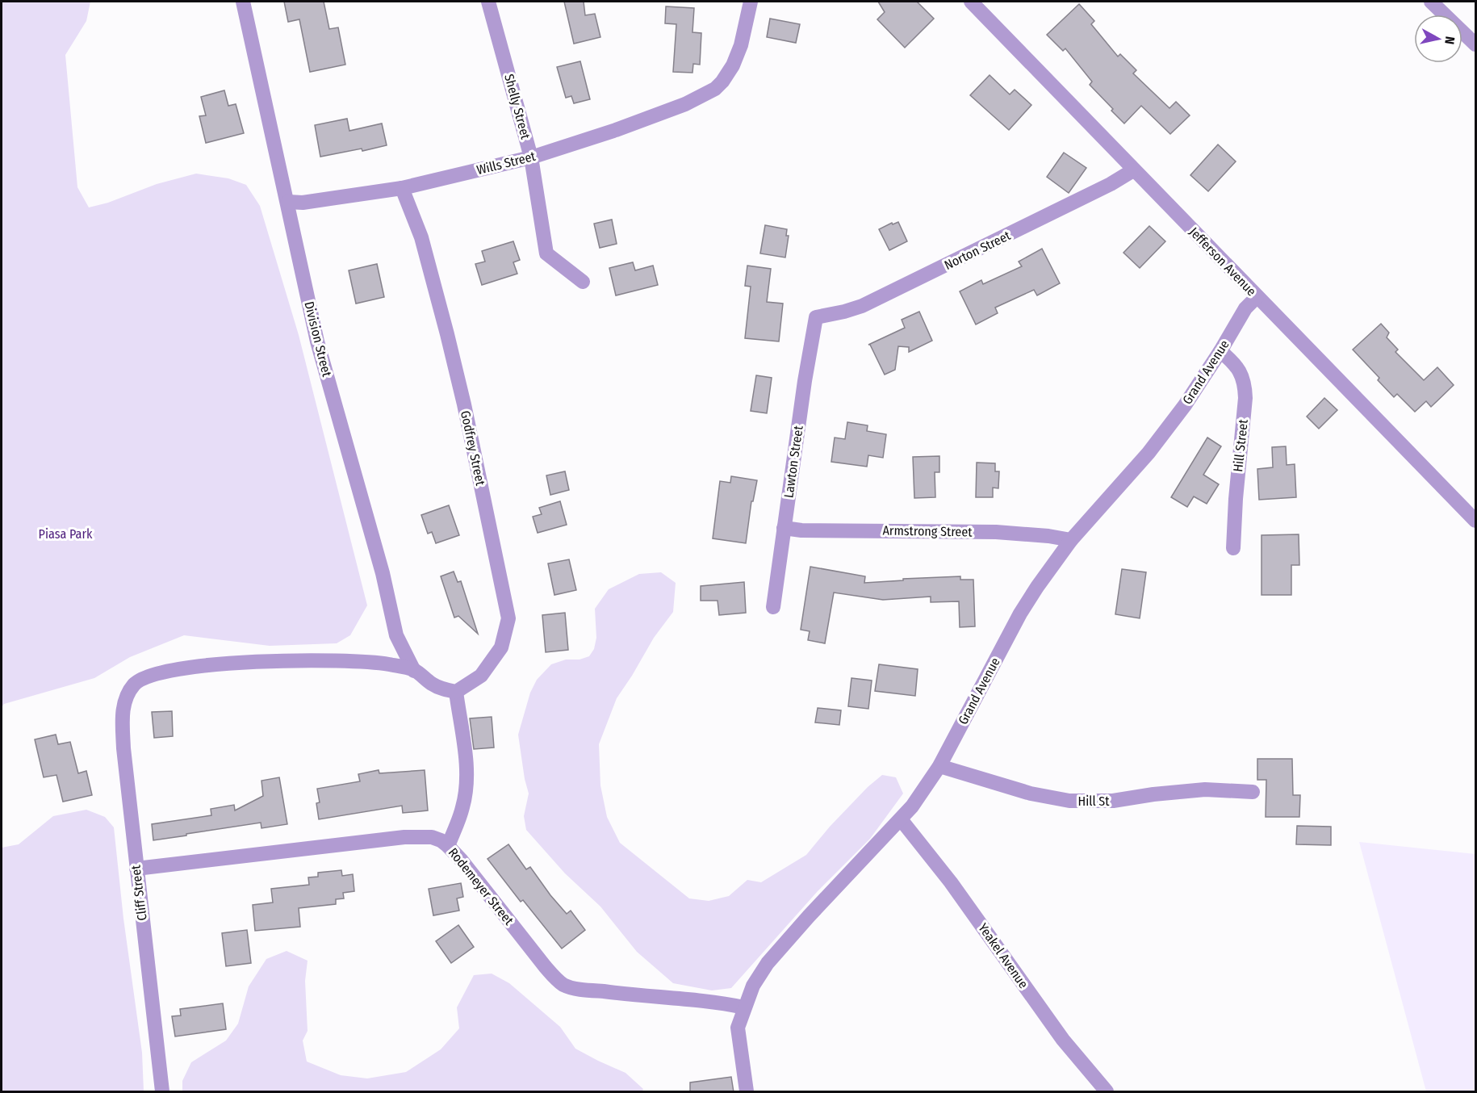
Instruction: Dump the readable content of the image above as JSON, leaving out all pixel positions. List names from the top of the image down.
{
  "streets": {
    "street": [
      "Shelly Street",
      "Wills Street",
      "Norton Street",
      "Jefferson Avenue",
      "Division Street",
      "Grand Avenue",
      "Hill Street",
      "Godfrey Street",
      "Lawton Street",
      "Armstrong Street",
      "Hill St",
      "Rodemeyer Street",
      "Cliff Street",
      "Yeakel Avenue"
    ]
  },
  "crossings": [
    ["Shelly Street", "Wills Street"],
    ["Wills Street", "Division Street"],
    ["Wills Street", "Godfrey Street"],
    ["Norton Street", "Jefferson Avenue"],
    ["Norton Street", "Lawton Street"],
    ["Jefferson Avenue", "Grand Avenue"],
    ["Division Street", "Cliff Street"],
    ["Grand Avenue", "Hill Street"],
    ["Grand Avenue", "Armstrong Street"],
    ["Grand Avenue", "Hill St"],
    ["Grand Avenue", "Rodemeyer Street"],
    ["Grand Avenue", "Yeakel Avenue"],
    ["Lawton Street", "Armstrong Street"],
    ["Rodemeyer Street", "Cliff Street"]
  ],
  "parks": ["Piasa Park"],
  "north": "right"
}
